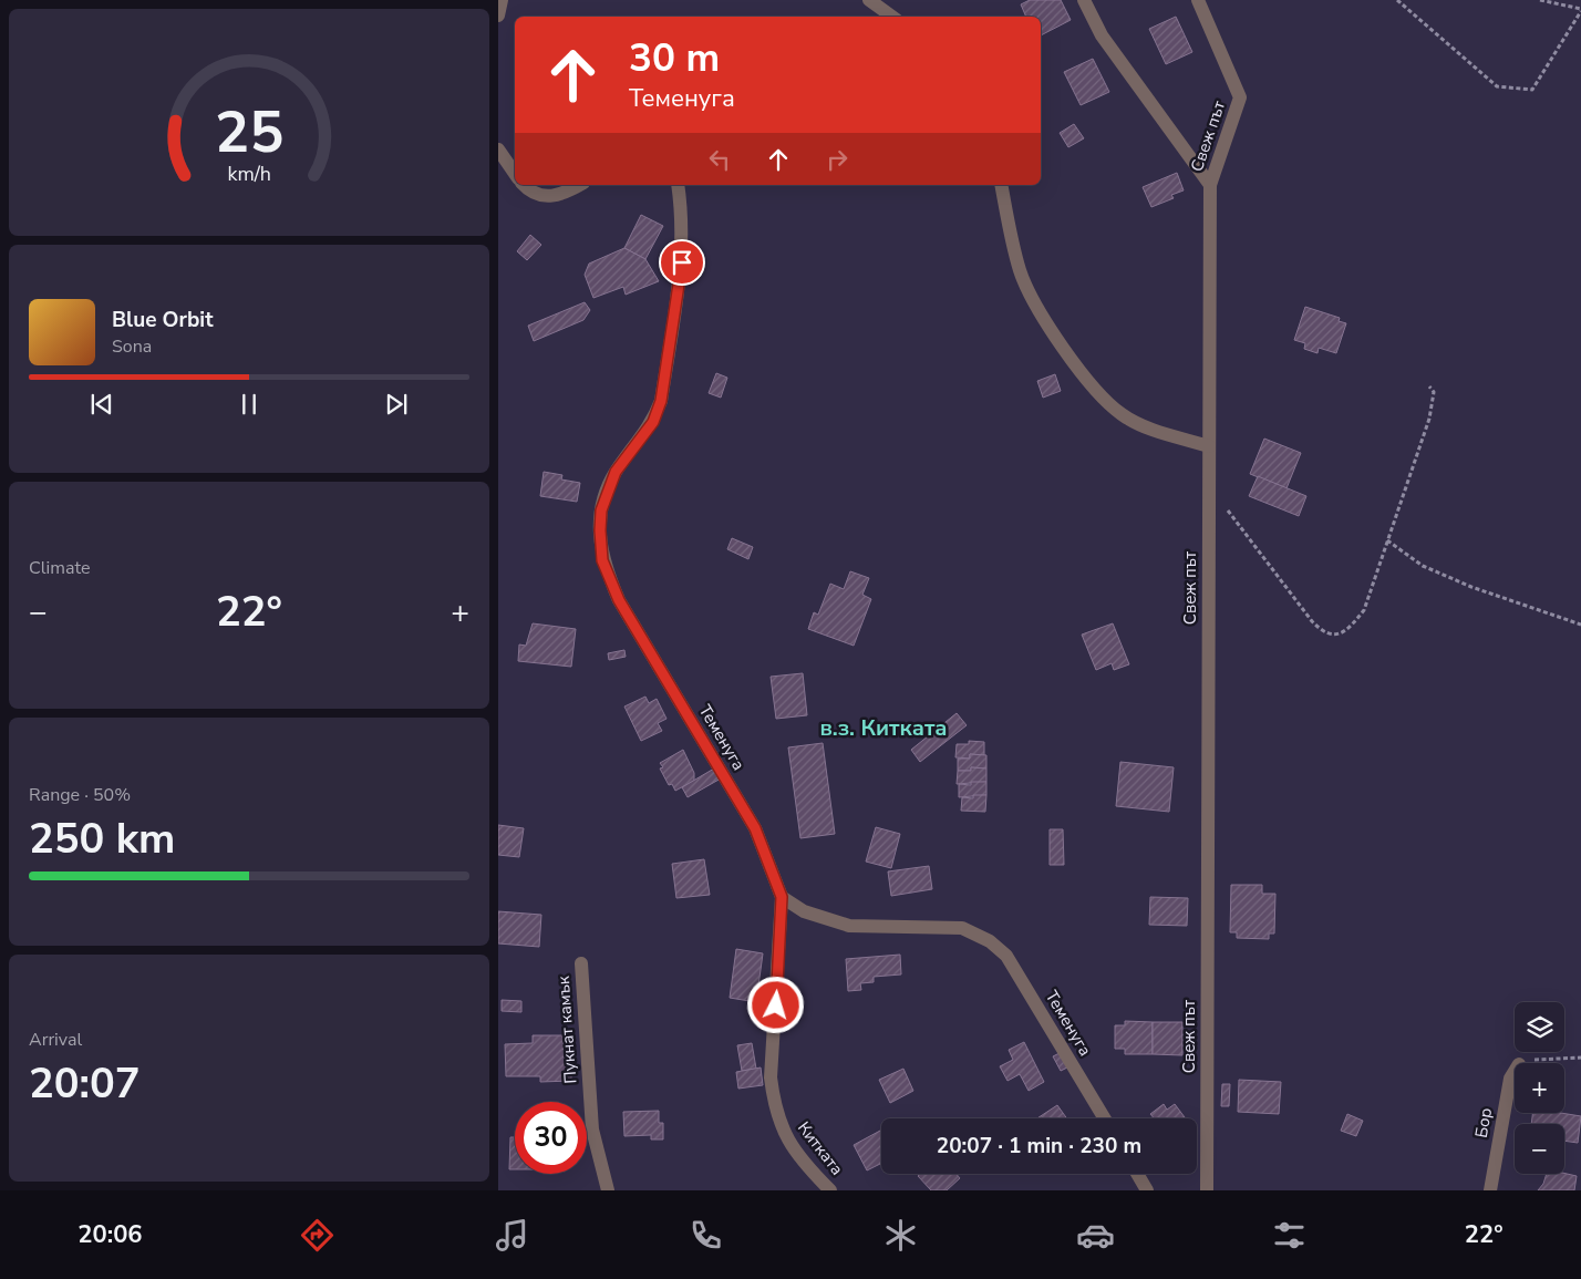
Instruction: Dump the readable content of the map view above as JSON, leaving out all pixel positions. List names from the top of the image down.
{
  "streets": {
    "street": [
      "Свеж път",
      "Теменуга",
      "Пукнат камък",
      "Бор",
      "Китката"
    ]
  },
  "crossings": [
    ["Теменуга", "Китката"]
  ],
  "districts": ["в.з. Китката"],
  "page": {
    "turn": ["30 m", "Теменуга"],
    "song": ["Blue Orbit", "Sona"],
    "tile": [
      "Climate",
      ["Range · 50%", "250 km"],
      ["Arrival", "20:07"]
    ],
    "heat": ["−", "22°", "+"],
    "map_buttons": ["+", "−"],
    "limit": "30",
    "trip": "20:07 · 1 min · 230 m",
    "tabs": ["20:06", "22°"],
    "gauge": ["25", "km/h"]
  }
}
